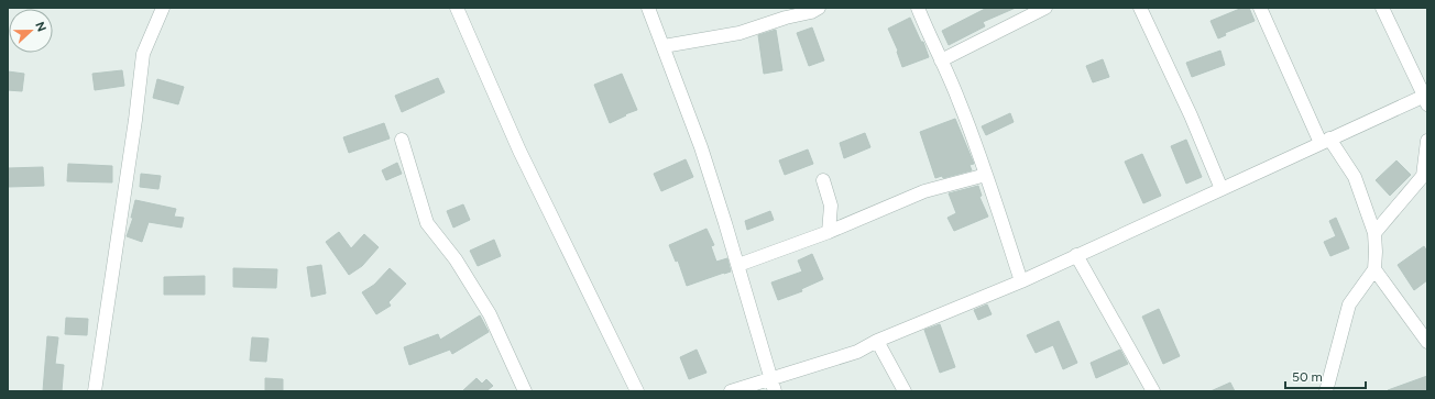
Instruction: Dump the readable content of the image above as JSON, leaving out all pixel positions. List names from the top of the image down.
{
  "scale_bar": "50 m",
  "north": "right"
}
